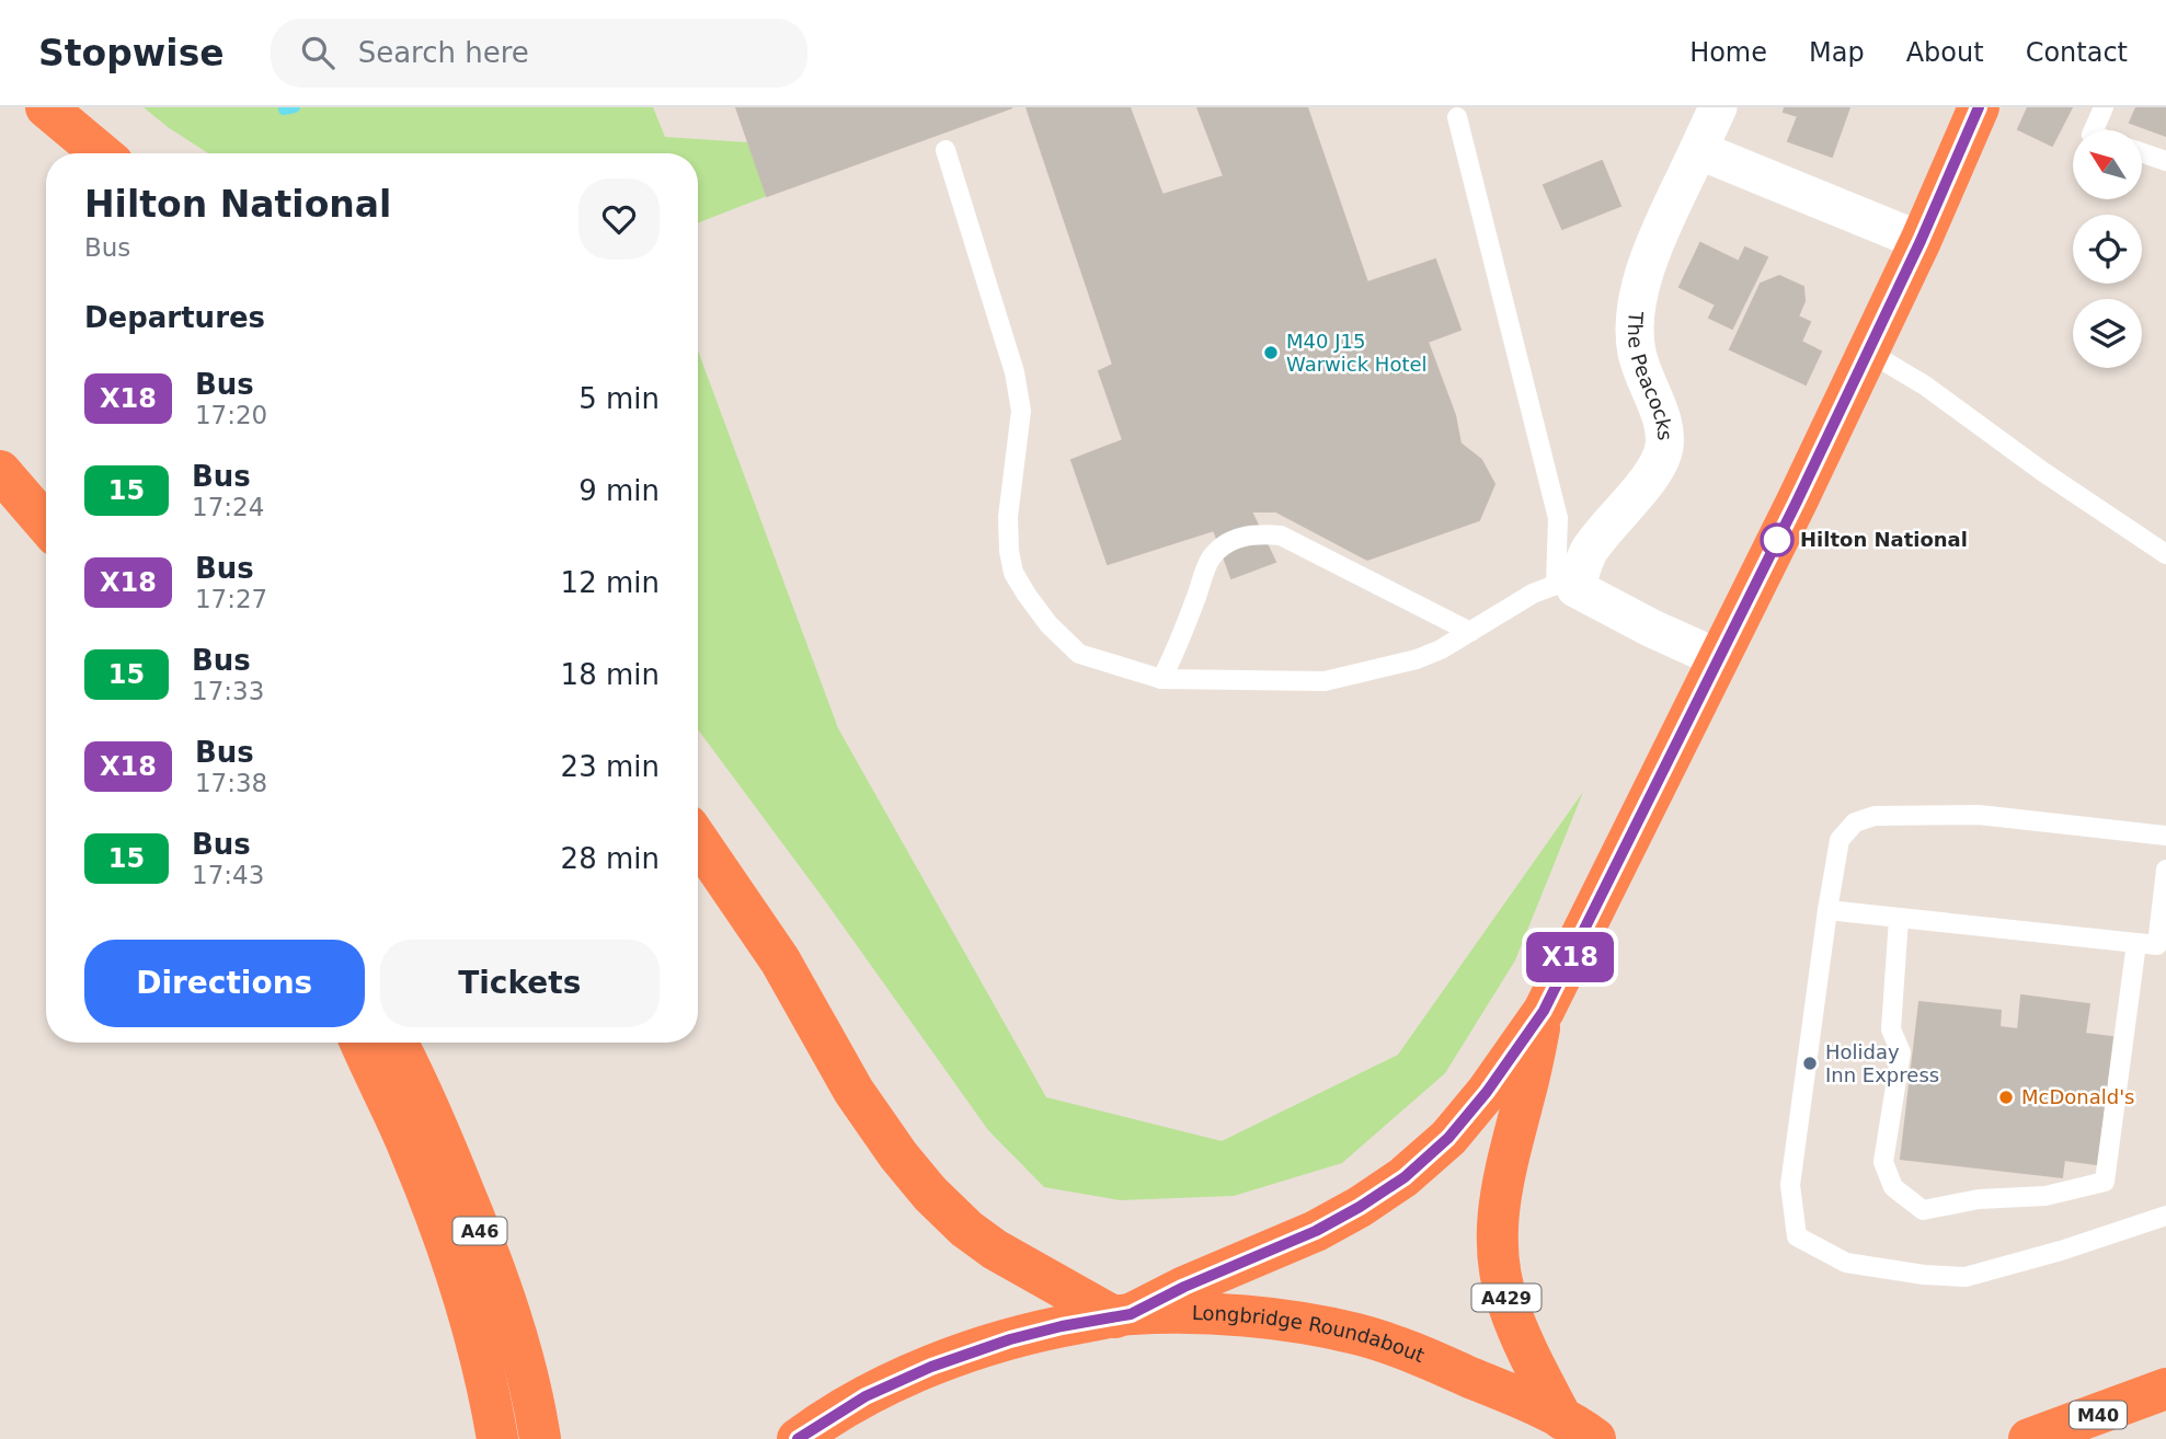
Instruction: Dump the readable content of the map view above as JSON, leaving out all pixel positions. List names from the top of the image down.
{
  "streets": {
    "highway": [
      "A46",
      "A429",
      "Longbridge Roundabout",
      "M40"
    ],
    "street": ["The Peacocks"]
  },
  "crossings": [
    ["A429", "Longbridge Roundabout"]
  ],
  "places": [
    "M40 J15 Warwick Hotel",
    "Hilton National",
    "Holiday Inn Express",
    "McDonald's"
  ],
  "lines": ["bus line X18"],
  "north": "top left",
  "page": {
    "header": "Stopwise",
    "search": "Search here",
    "nav": [
      "Home",
      "Map",
      "About",
      "Contact"
    ],
    "on_map": "X18",
    "heading": [
      ["Hilton National", "Bus"],
      "Departures"
    ],
    "list": [
      {
        "mark": "X18",
        "name": "Bus",
        "note": "17:20",
        "value": "5 min"
      },
      {
        "mark": "15",
        "name": "Bus",
        "note": "17:24",
        "value": "9 min"
      },
      {
        "mark": "X18",
        "name": "Bus",
        "note": "17:27",
        "value": "12 min"
      },
      {
        "mark": "15",
        "name": "Bus",
        "note": "17:33",
        "value": "18 min"
      },
      {
        "mark": "X18",
        "name": "Bus",
        "note": "17:38",
        "value": "23 min"
      },
      {
        "mark": "15",
        "name": "Bus",
        "note": "17:43",
        "value": "28 min"
      }
    ],
    "buttons": ["Directions", "Tickets"]
  }
}
